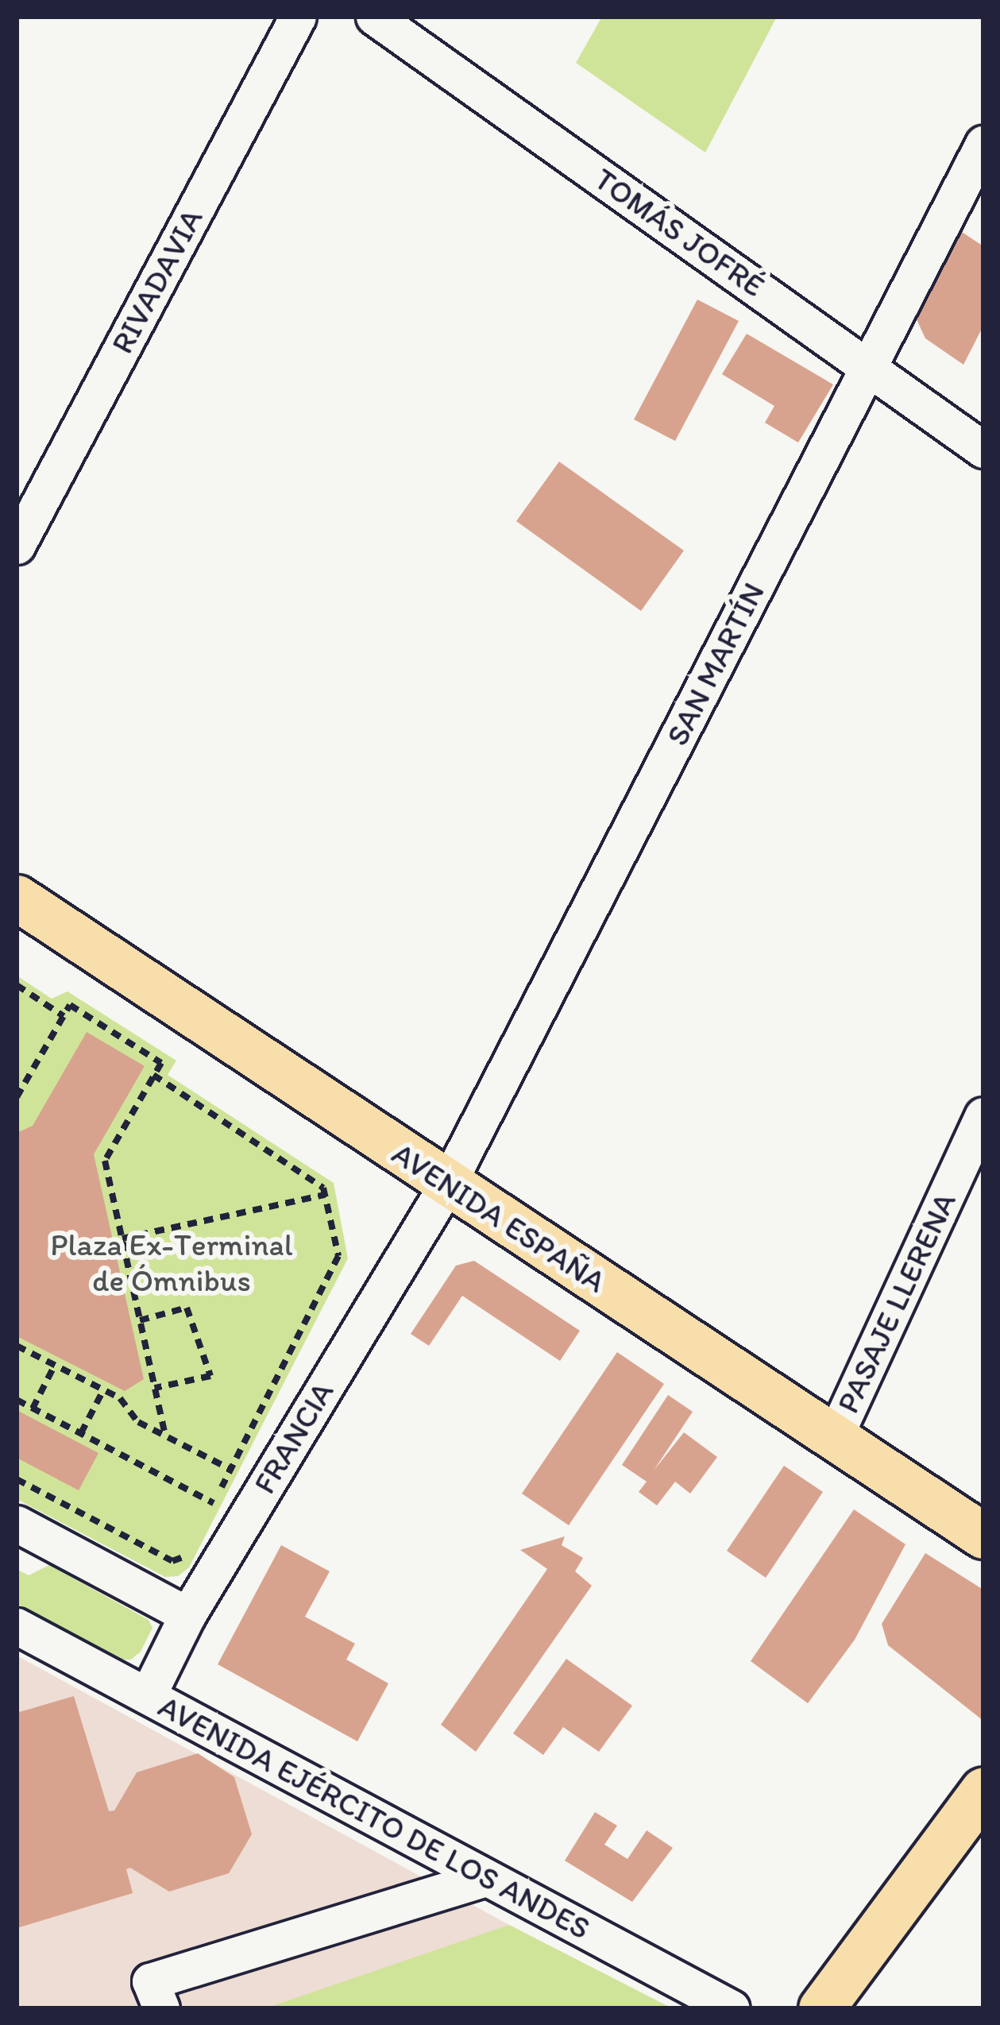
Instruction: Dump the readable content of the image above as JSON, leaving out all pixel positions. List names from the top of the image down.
{
  "streets": {
    "main road": ["AVENIDA ESPAÑA"],
    "street": [
      "TOMÁS JOFRÉ",
      "RIVADAVIA",
      "SAN MARTÍN",
      "PASAJE LLERENA",
      "FRANCIA",
      "AVENIDA EJÉRCITO DE LOS ANDES"
    ]
  },
  "crossings": [
    ["TOMÁS JOFRÉ", "SAN MARTÍN"],
    ["SAN MARTÍN", "AVENIDA ESPAÑA"],
    ["SAN MARTÍN", "FRANCIA"],
    ["AVENIDA ESPAÑA", "PASAJE LLERENA"],
    ["AVENIDA ESPAÑA", "FRANCIA"],
    ["FRANCIA", "AVENIDA EJÉRCITO DE LOS ANDES"]
  ],
  "parks": ["Plaza Ex-Terminal de Ómnibus"]
}
